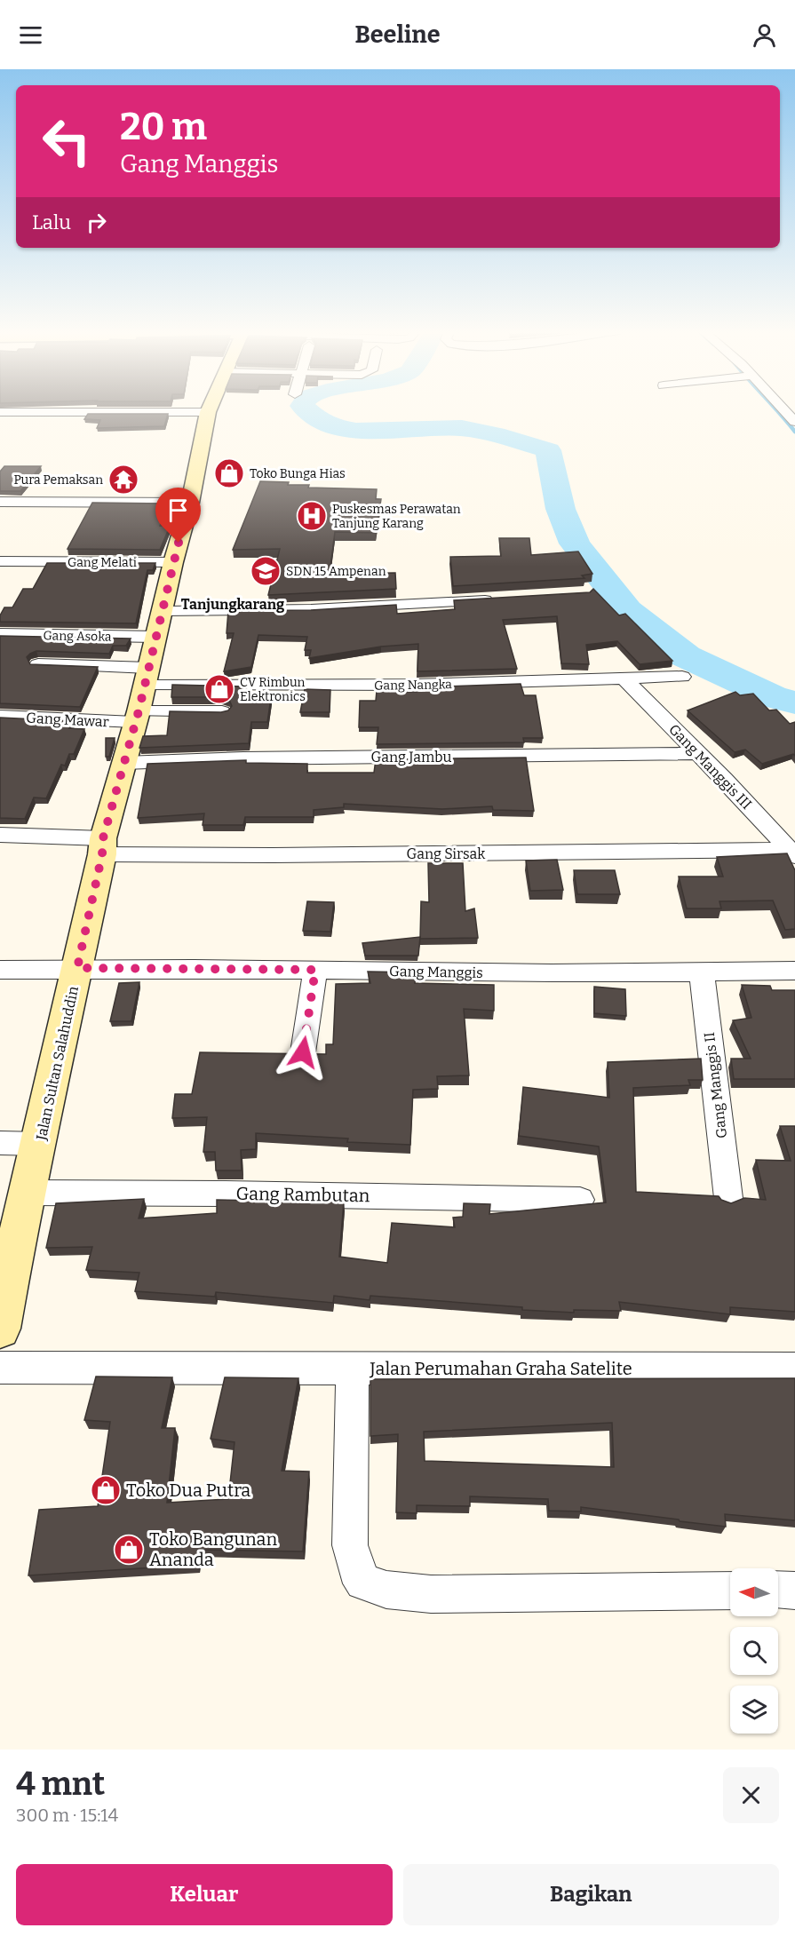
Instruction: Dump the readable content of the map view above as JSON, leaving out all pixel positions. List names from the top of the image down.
{
  "streets": {
    "main road": ["Jalan Sultan Salahuddin"],
    "street": [
      "Gang Melati",
      "Gang Asoka",
      "Gang Nangka",
      "Gang Mawar",
      "Gang Jambu",
      "Gang Manggis III",
      "Gang Sirsak",
      "Gang Manggis",
      "Gang Manggis II",
      "Gang Rambutan",
      "Jalan Perumahan Graha Satelite"
    ]
  },
  "crossings": [
    ["Gang Melati", "Jalan Sultan Salahuddin"],
    ["Gang Asoka", "Jalan Sultan Salahuddin"],
    ["Gang Nangka", "Gang Mawar"],
    ["Gang Nangka", "Gang Manggis III"],
    ["Gang Nangka", "Jalan Sultan Salahuddin"],
    ["Gang Mawar", "Jalan Sultan Salahuddin"],
    ["Gang Jambu", "Gang Manggis III"],
    ["Gang Jambu", "Jalan Sultan Salahuddin"],
    ["Gang Manggis III", "Gang Sirsak"],
    ["Gang Sirsak", "Jalan Sultan Salahuddin"],
    ["Gang Manggis", "Jalan Sultan Salahuddin"],
    ["Gang Manggis", "Gang Manggis II"],
    ["Jalan Sultan Salahuddin", "Gang Rambutan"]
  ],
  "districts": ["Tanjungkarang"],
  "places": {
    "shop": [
      "Toko Bunga Hias",
      "CV Rimbun Elektronics",
      "Toko Dua Putra",
      "Toko Bangunan Ananda"
    ],
    "temple": ["Pura Pemaksan"],
    "hospital": ["Puskesmas Perawatan Tanjung Karang"],
    "school or university": ["SDN 15 Ampenan"]
  },
  "north": "left",
  "page": {
    "header": "Beeline",
    "turn": ["20 m", "Gang Manggis"],
    "then": "Lalu",
    "heading": ["4 mnt", "300 m · 15:14"],
    "buttons": ["Keluar", "Bagikan"]
  }
}
